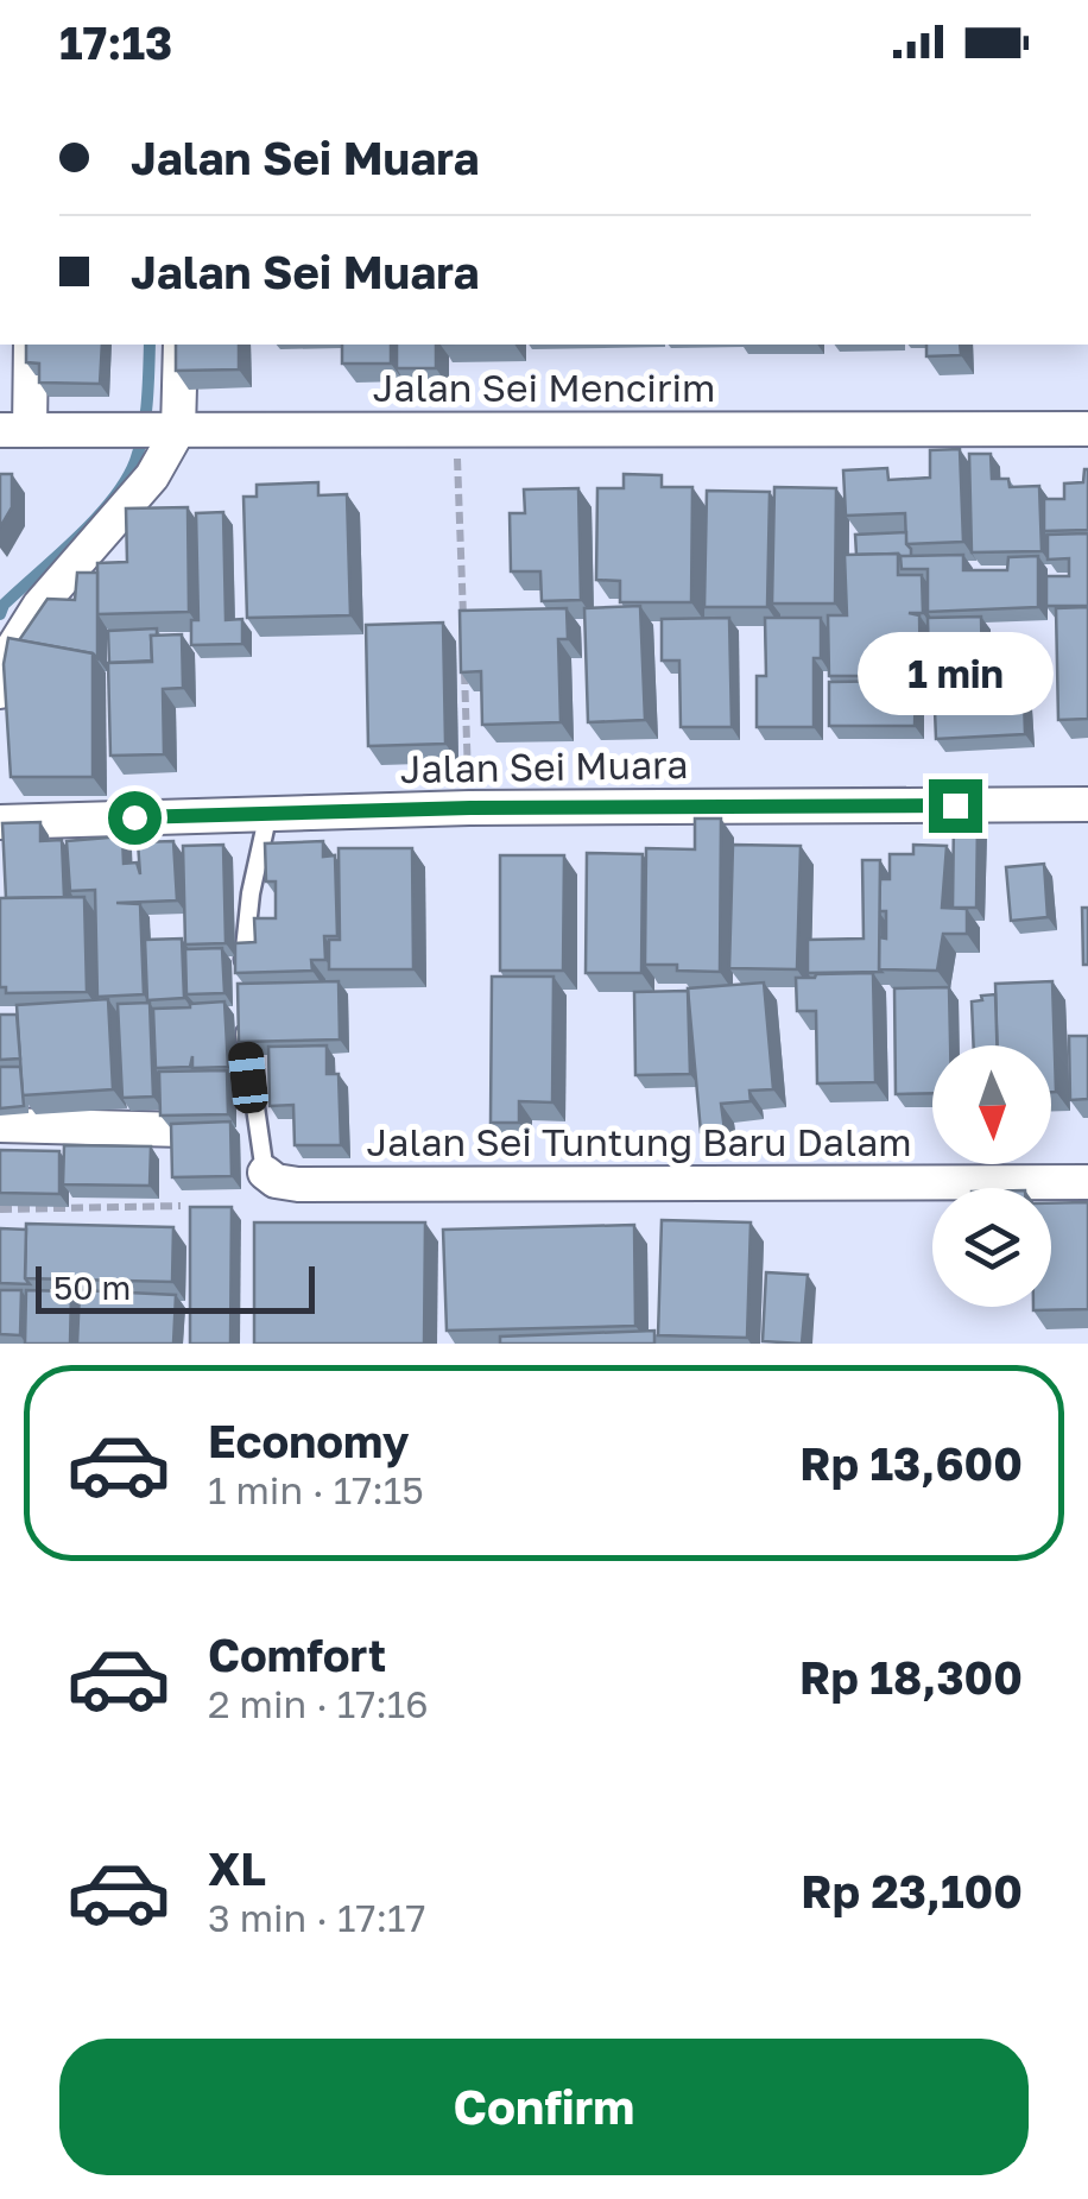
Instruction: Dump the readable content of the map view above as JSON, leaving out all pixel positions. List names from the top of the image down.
{
  "streets": {
    "street": ["Jalan Sei Mencirim", "Jalan Sei Muara", "Jalan Sei Tuntung Baru Dalam"]
  },
  "scale_bar": "50 m",
  "north": "bottom",
  "page": {
    "status": "17:13",
    "banner": ["Jalan Sei Muara", "Jalan Sei Muara"],
    "bubble": "1 min",
    "scale": "50 m",
    "list": [
      {
        "name": "Economy",
        "note": "1 min · 17:15",
        "value": "Rp 13,600"
      },
      {
        "name": "Comfort",
        "note": "2 min · 17:16",
        "value": "Rp 18,300"
      },
      {
        "name": "XL",
        "note": "3 min · 17:17",
        "value": "Rp 23,100"
      }
    ],
    "buttons": "Confirm"
  }
}
